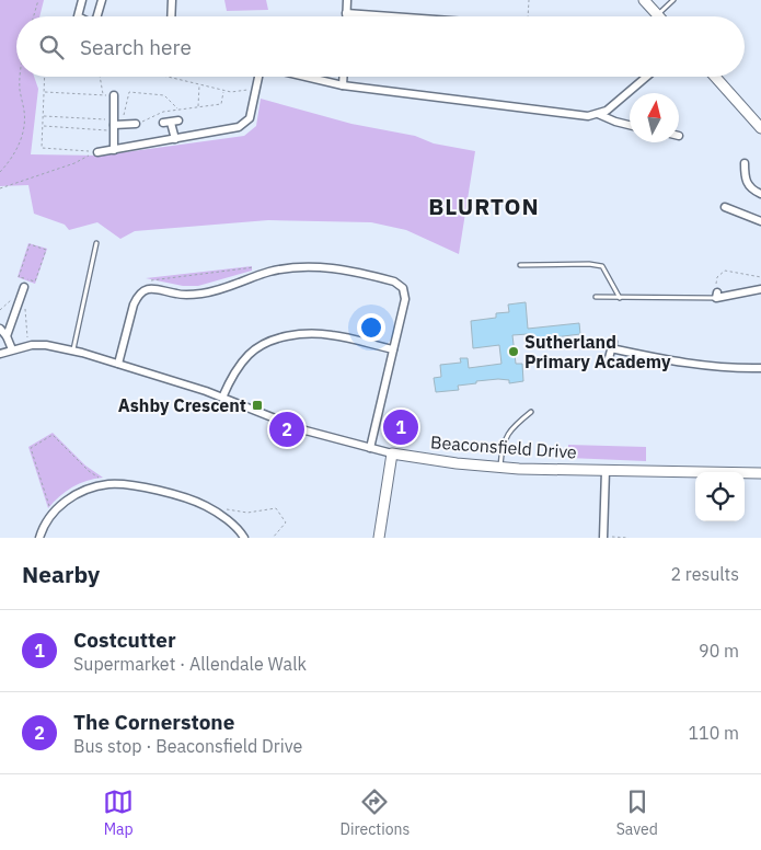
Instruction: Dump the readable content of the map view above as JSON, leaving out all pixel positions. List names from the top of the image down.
{
  "streets": {
    "street": ["Beaconsfield Drive"]
  },
  "districts": ["BLURTON"],
  "places": {
    "other": ["Sutherland Primary Academy"],
    "transit": ["Ashby Crescent"]
  },
  "north": "top",
  "page": {
    "search": "Search here",
    "pins": ["1", "2"],
    "heading": ["Nearby", "2 results"],
    "list": [
      {
        "mark": "1",
        "name": "Costcutter",
        "note": "Supermarket · Allendale Walk",
        "value": "90 m"
      },
      {
        "mark": "2",
        "name": "The Cornerstone",
        "note": "Bus stop · Beaconsfield Drive",
        "value": "110 m"
      }
    ],
    "nav": ["Map", "Directions", "Saved"]
  }
}
